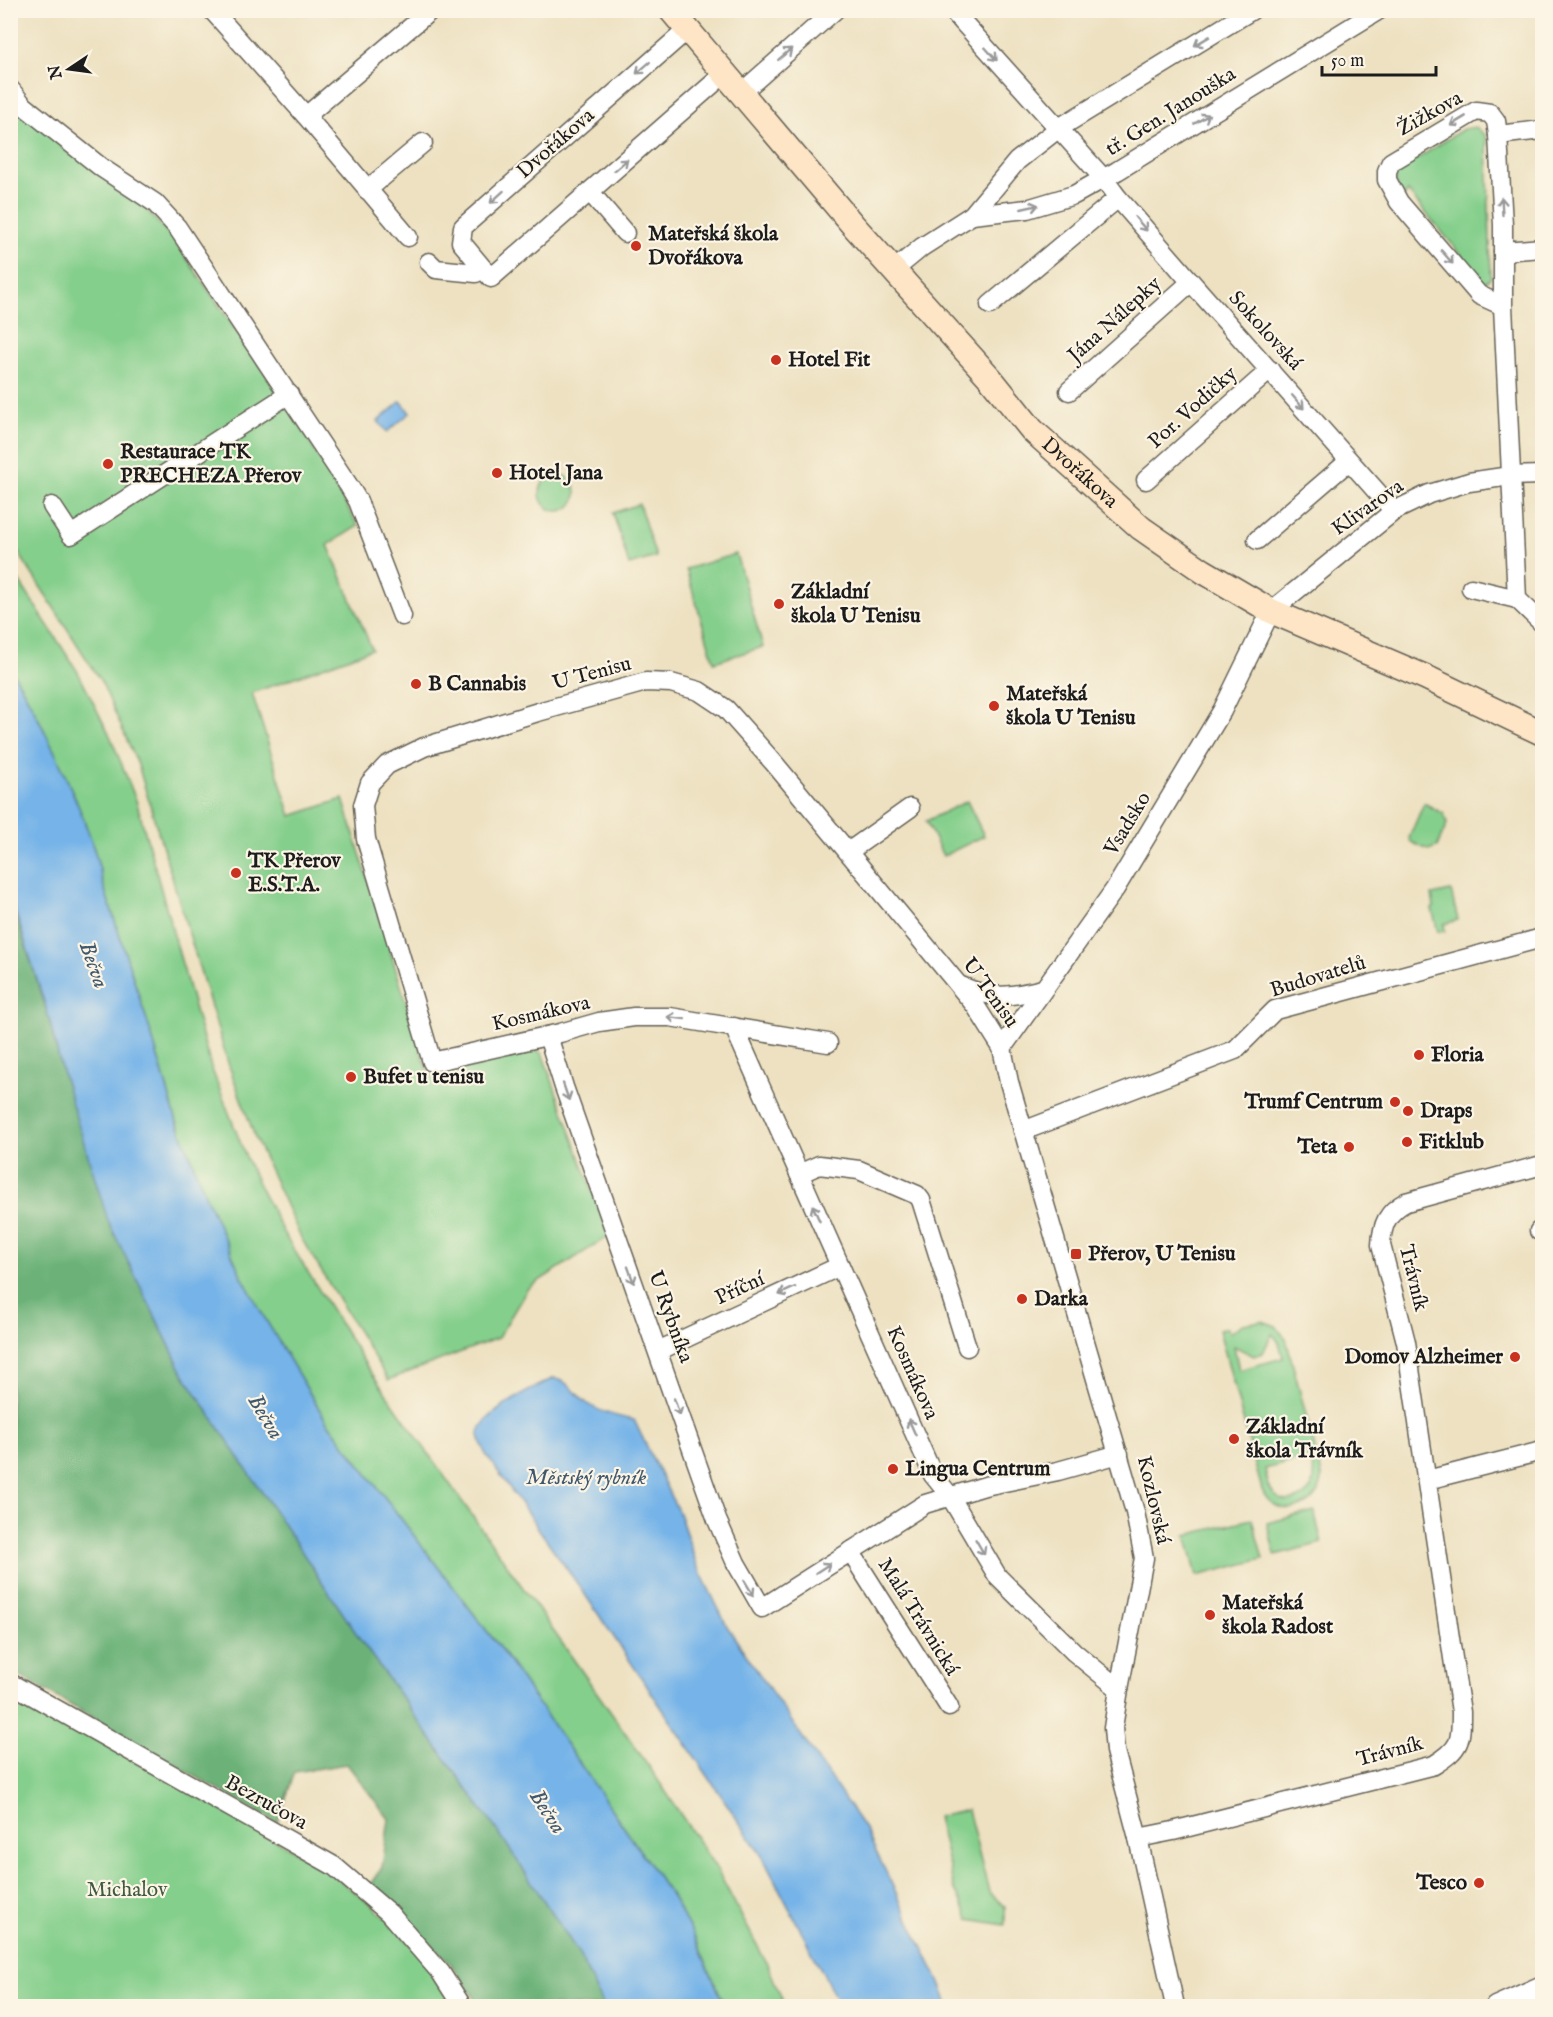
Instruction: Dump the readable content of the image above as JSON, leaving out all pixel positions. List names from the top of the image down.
{
  "streets": {
    "main road": ["Dvořákova"],
    "street": [
      "tř. Gen. Janouška",
      "Žižkova",
      "Jána Nálepky",
      "Sokolovská",
      "Por. Vodičky",
      "Klivarova",
      "U Tenisu",
      "Vsadsko",
      "Budovatelů",
      "Kosmákova",
      "Trávník",
      "Příční",
      "U Rybníka",
      "Kozlovská",
      "Malá Trávnická",
      "Bezručova"
    ]
  },
  "crossings": [
    ["tř. Gen. Janouška", "Dvořákova"],
    ["tř. Gen. Janouška", "Sokolovská"],
    ["Žižkova", "Klivarova"],
    ["Dvořákova", "Klivarova"],
    ["Dvořákova", "Vsadsko"],
    ["Jána Nálepky", "Sokolovská"],
    ["Sokolovská", "Por. Vodičky"],
    ["Sokolovská", "Klivarova"],
    ["Klivarova", "Vsadsko"],
    ["U Tenisu", "Vsadsko"],
    ["U Tenisu", "Kosmákova"],
    ["U Tenisu", "Kozlovská"],
    ["Vsadsko", "Kozlovská"],
    ["Budovatelů", "Kozlovská"],
    ["Kosmákova", "Příční"],
    ["Kosmákova", "U Rybníka"],
    ["Kosmákova", "Kozlovská"],
    ["Kosmákova", "Malá Trávnická"],
    ["Trávník", "Kozlovská"],
    ["Příční", "U Rybníka"],
    ["U Rybníka", "Malá Trávnická"],
    ["Kozlovská", "Malá Trávnická"]
  ],
  "one_way": ["Sokolovská", "Příční", "U Rybníka"],
  "water": ["Bečva", "Městský rybník"],
  "parks": ["Michalov"],
  "places": {
    "other": [
      "Mateřská škola Dvořákova",
      "Hotel Fit",
      "Restaurace TK PRECHEZA Přerov",
      "Hotel Jana",
      "Základní škola U Tenisu",
      "B Cannabis",
      "Mateřská škola U Tenisu",
      "TK Přerov E.S.T.A.",
      "Floria",
      "Bufet u tenisu",
      "Trumf Centrum",
      "Draps",
      "Fitklub",
      "Teta",
      "Darka",
      "Domov Alzheimer",
      "Základní škola Trávník",
      "Lingua Centrum",
      "Mateřská škola Radost",
      "Tesco"
    ],
    "transit": ["Přerov, U Tenisu"]
  },
  "scale_bar": "50 m",
  "north": "left"
}
